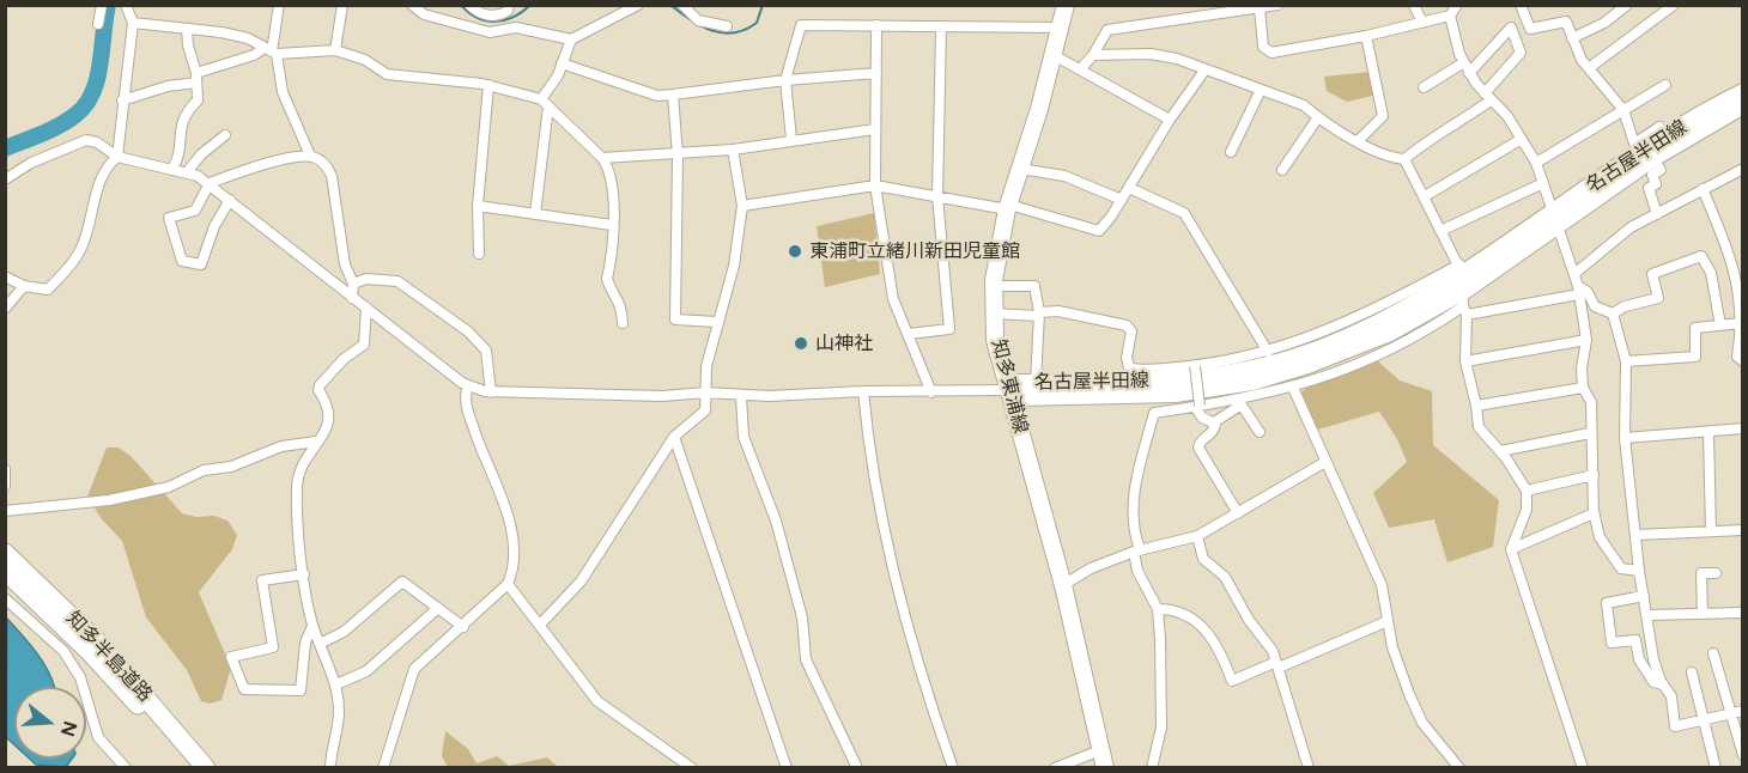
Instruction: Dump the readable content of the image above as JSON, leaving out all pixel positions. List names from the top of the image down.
{
  "streets": {
    "highway": ["知多半島道路"],
    "main road": ["名古屋半田線", "知多東浦線"]
  },
  "crossings": [
    ["名古屋半田線", "知多東浦線"]
  ],
  "places": ["東浦町立緒川新田児童館", "山神社"],
  "north": "right"
}
